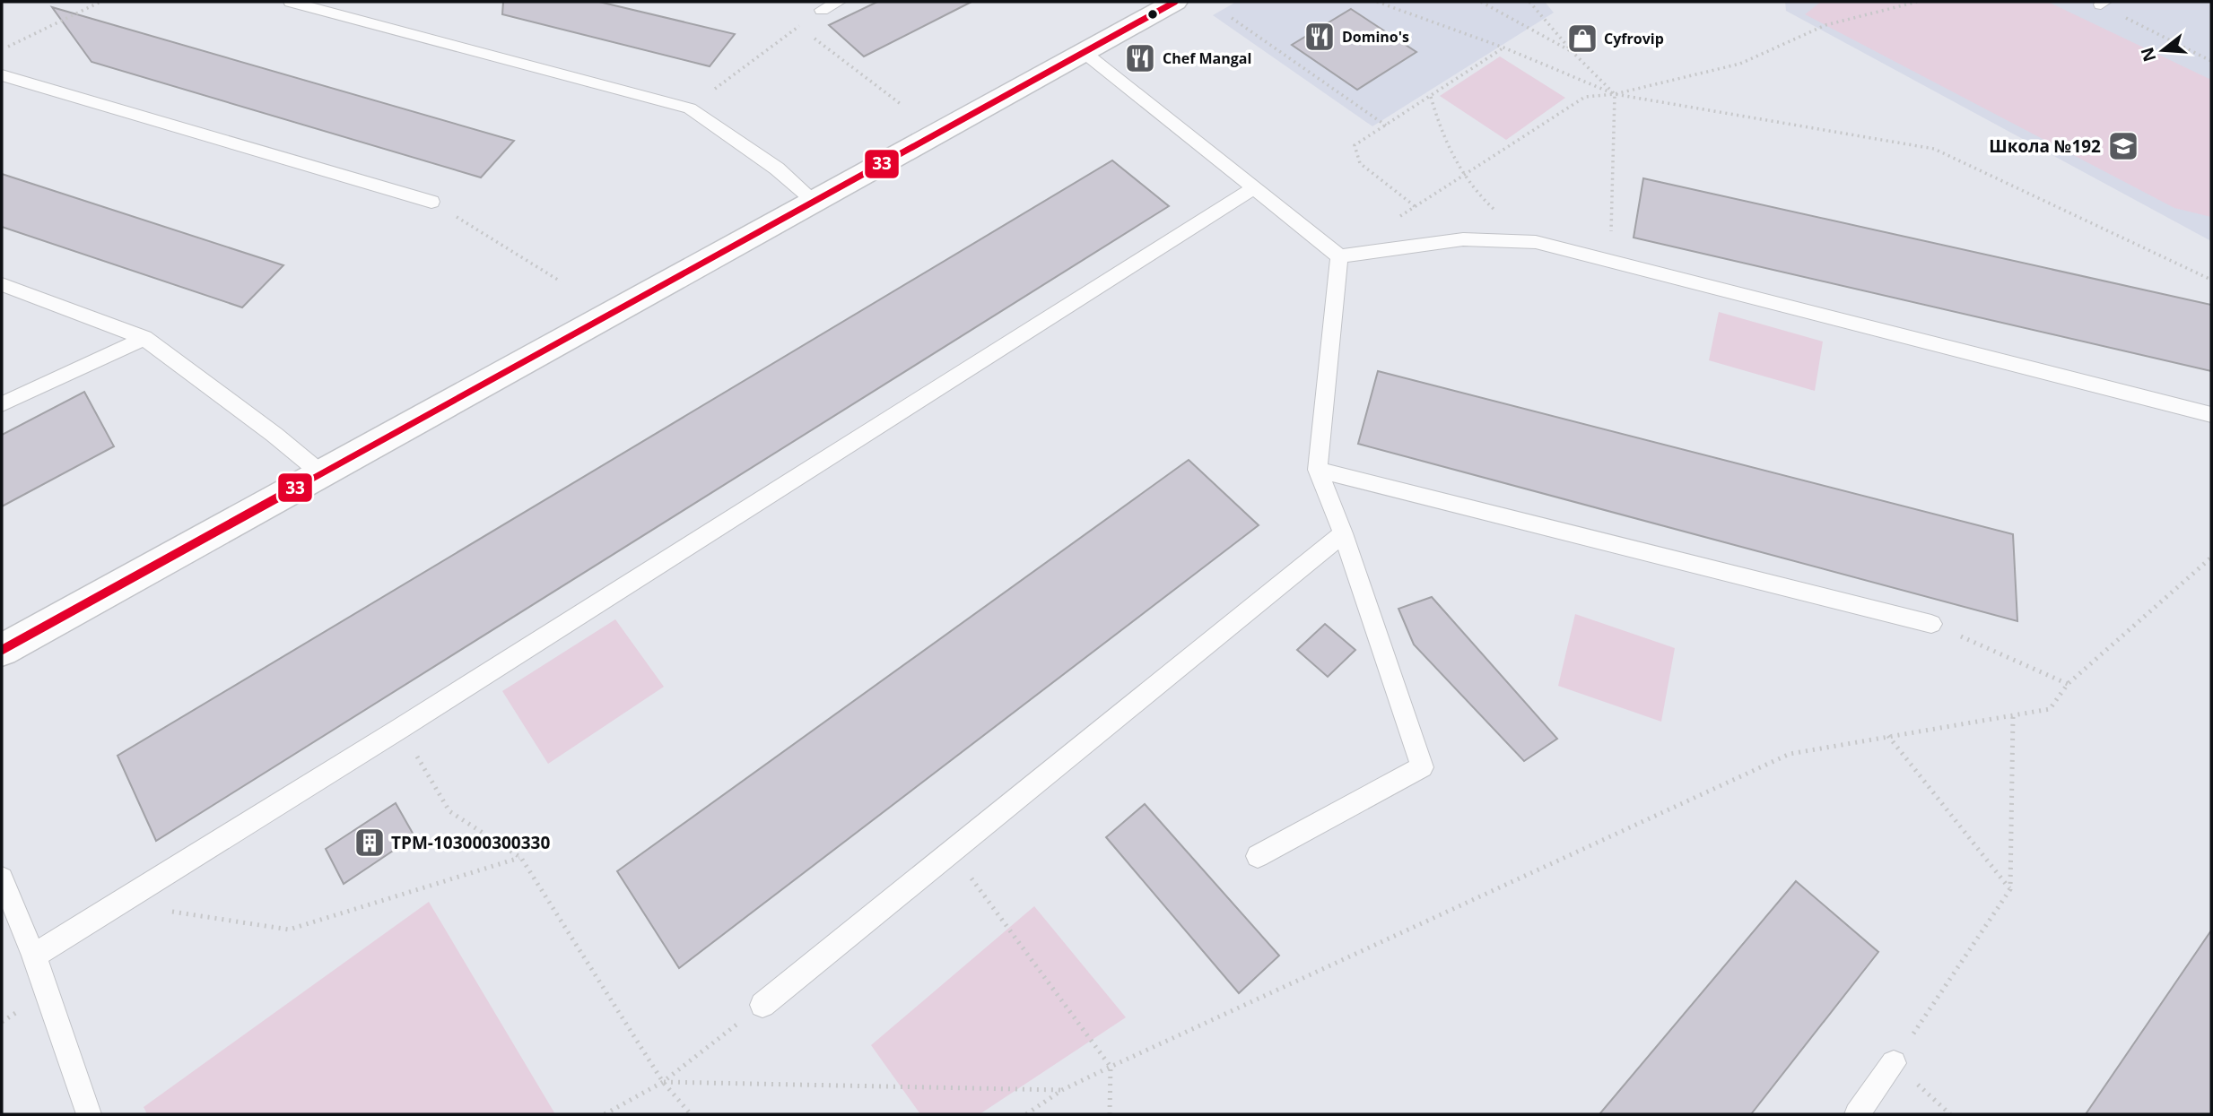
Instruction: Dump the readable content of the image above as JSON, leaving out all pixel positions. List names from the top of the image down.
{
  "places": {
    "restaurant": ["Domino's", "Chef Mangal"],
    "shop": ["Cyfrovip"],
    "school or university": ["Школа №192"],
    "building": ["ТРМ-103000300330"]
  },
  "lines": ["transit line 33"],
  "north": "left"
}
